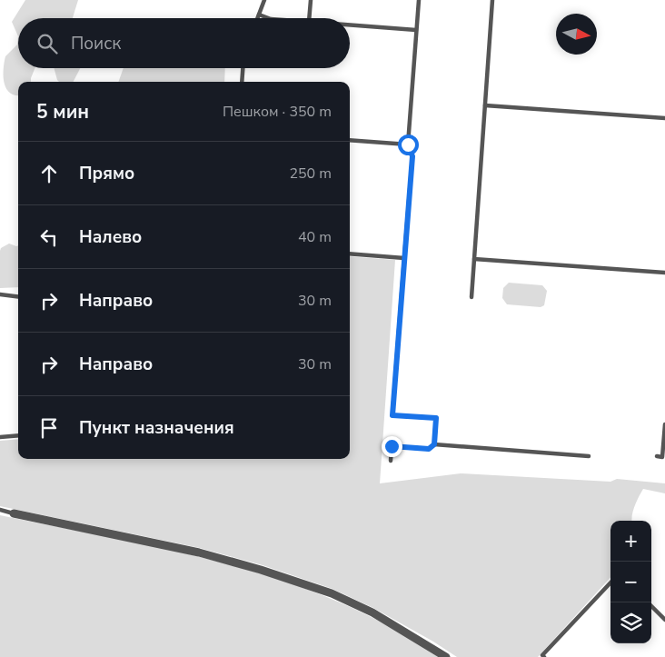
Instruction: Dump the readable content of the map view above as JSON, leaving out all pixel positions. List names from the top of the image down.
{
  "north": "right",
  "page": {
    "search": "Поиск",
    "heading": ["5 мин", "Пешком · 350 m"],
    "list": [
      ["Прямо", "250 m"],
      ["Налево", "40 m"],
      ["Направо", "30 m"],
      ["Направо", "30 m"],
      "Пункт назначения"
    ],
    "map_buttons": ["+", "−"]
  }
}
